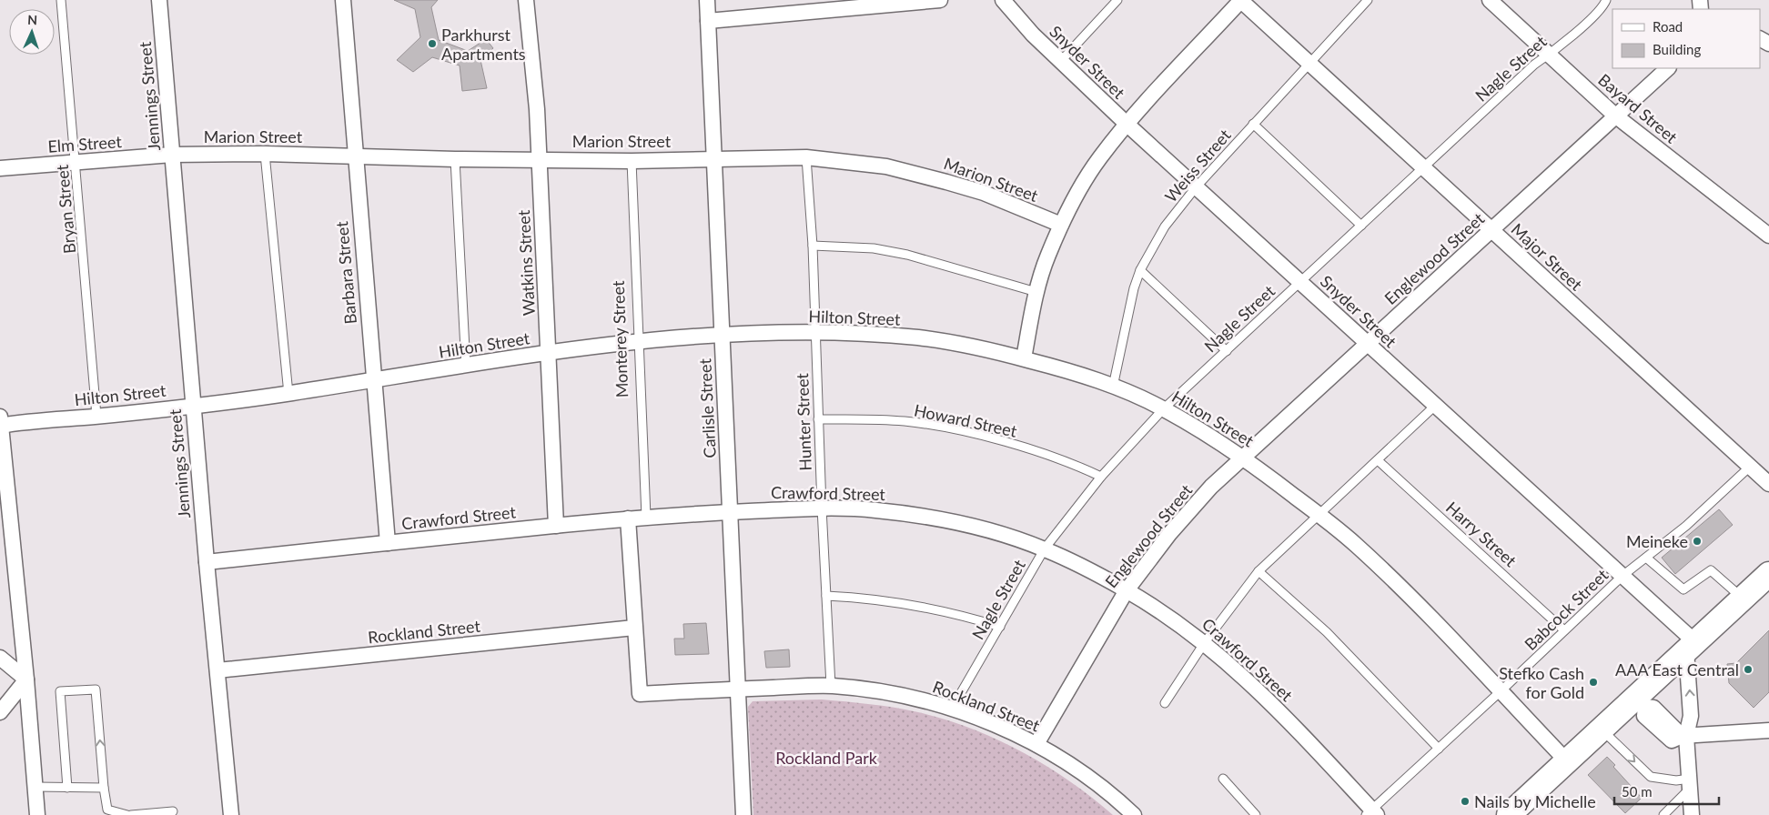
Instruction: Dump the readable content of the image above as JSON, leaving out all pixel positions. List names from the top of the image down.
{
  "streets": {
    "street": [
      "Snyder Street",
      "Jennings Street",
      "Bayard Street",
      "Marion Street",
      "Elm Street",
      "Major Street",
      "Englewood Street",
      "Watkins Street",
      "Barbara Street",
      "Hilton Street",
      "Carlisle Street",
      "Crawford Street",
      "Rockland Street"
    ],
    "lane": [
      "Nagle Street",
      "Weiss Street",
      "Bryan Street",
      "Monterey Street",
      "Howard Street",
      "Hunter Street",
      "Harry Street",
      "Babcock Street"
    ]
  },
  "crossings": [
    ["Snyder Street", "Nagle Street"],
    ["Snyder Street", "Weiss Street"],
    ["Snyder Street", "Englewood Street"],
    ["Snyder Street", "Babcock Street"],
    ["Nagle Street", "Bayard Street"],
    ["Nagle Street", "Major Street"],
    ["Nagle Street", "Hilton Street"],
    ["Nagle Street", "Howard Street"],
    ["Nagle Street", "Crawford Street"],
    ["Nagle Street", "Rockland Street"],
    ["Jennings Street", "Marion Street"],
    ["Jennings Street", "Elm Street"],
    ["Jennings Street", "Hilton Street"],
    ["Jennings Street", "Crawford Street"],
    ["Jennings Street", "Rockland Street"],
    ["Bayard Street", "Englewood Street"],
    ["Marion Street", "Elm Street"],
    ["Marion Street", "Watkins Street"],
    ["Marion Street", "Barbara Street"],
    ["Marion Street", "Monterey Street"],
    ["Marion Street", "Carlisle Street"],
    ["Marion Street", "Hunter Street"],
    ["Elm Street", "Bryan Street"],
    ["Weiss Street", "Major Street"],
    ["Weiss Street", "Hilton Street"],
    ["Bryan Street", "Hilton Street"],
    ["Major Street", "Englewood Street"],
    ["Major Street", "Babcock Street"],
    ["Englewood Street", "Hilton Street"],
    ["Englewood Street", "Crawford Street"],
    ["Englewood Street", "Rockland Street"],
    ["Watkins Street", "Hilton Street"],
    ["Watkins Street", "Crawford Street"],
    ["Barbara Street", "Hilton Street"],
    ["Barbara Street", "Crawford Street"],
    ["Hilton Street", "Monterey Street"],
    ["Hilton Street", "Carlisle Street"],
    ["Hilton Street", "Hunter Street"],
    ["Hilton Street", "Babcock Street"],
    ["Monterey Street", "Crawford Street"],
    ["Carlisle Street", "Crawford Street"],
    ["Carlisle Street", "Rockland Street"],
    ["Howard Street", "Hunter Street"],
    ["Hunter Street", "Crawford Street"],
    ["Hunter Street", "Rockland Street"],
    ["Crawford Street", "Babcock Street"],
    ["Harry Street", "Babcock Street"]
  ],
  "parks": ["Rockland Park"],
  "places": [
    "Parkhurst Apartments",
    "Meineke",
    "AAA East Central",
    "Stefko Cash for Gold",
    "Nails by Michelle"
  ],
  "legend": ["Road", "Building"],
  "scale_bar": "50 m",
  "north": "top"
}
